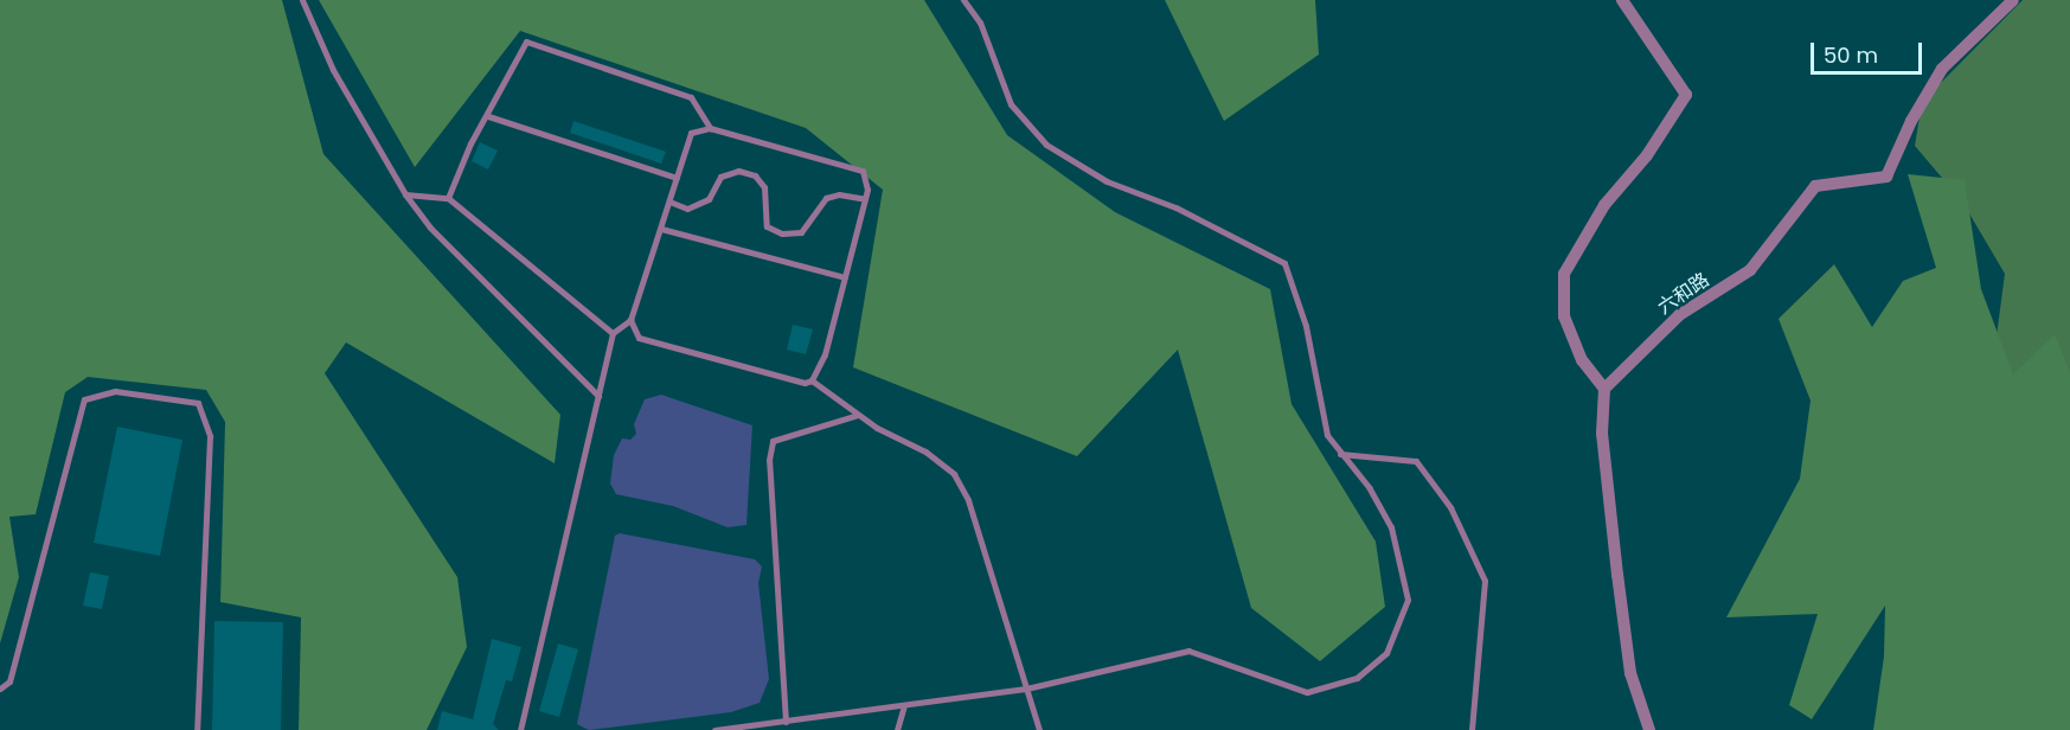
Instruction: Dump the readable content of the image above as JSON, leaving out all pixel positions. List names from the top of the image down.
{
  "streets": {
    "street": ["六和路"]
  },
  "scale_bar": "50 m"
}
